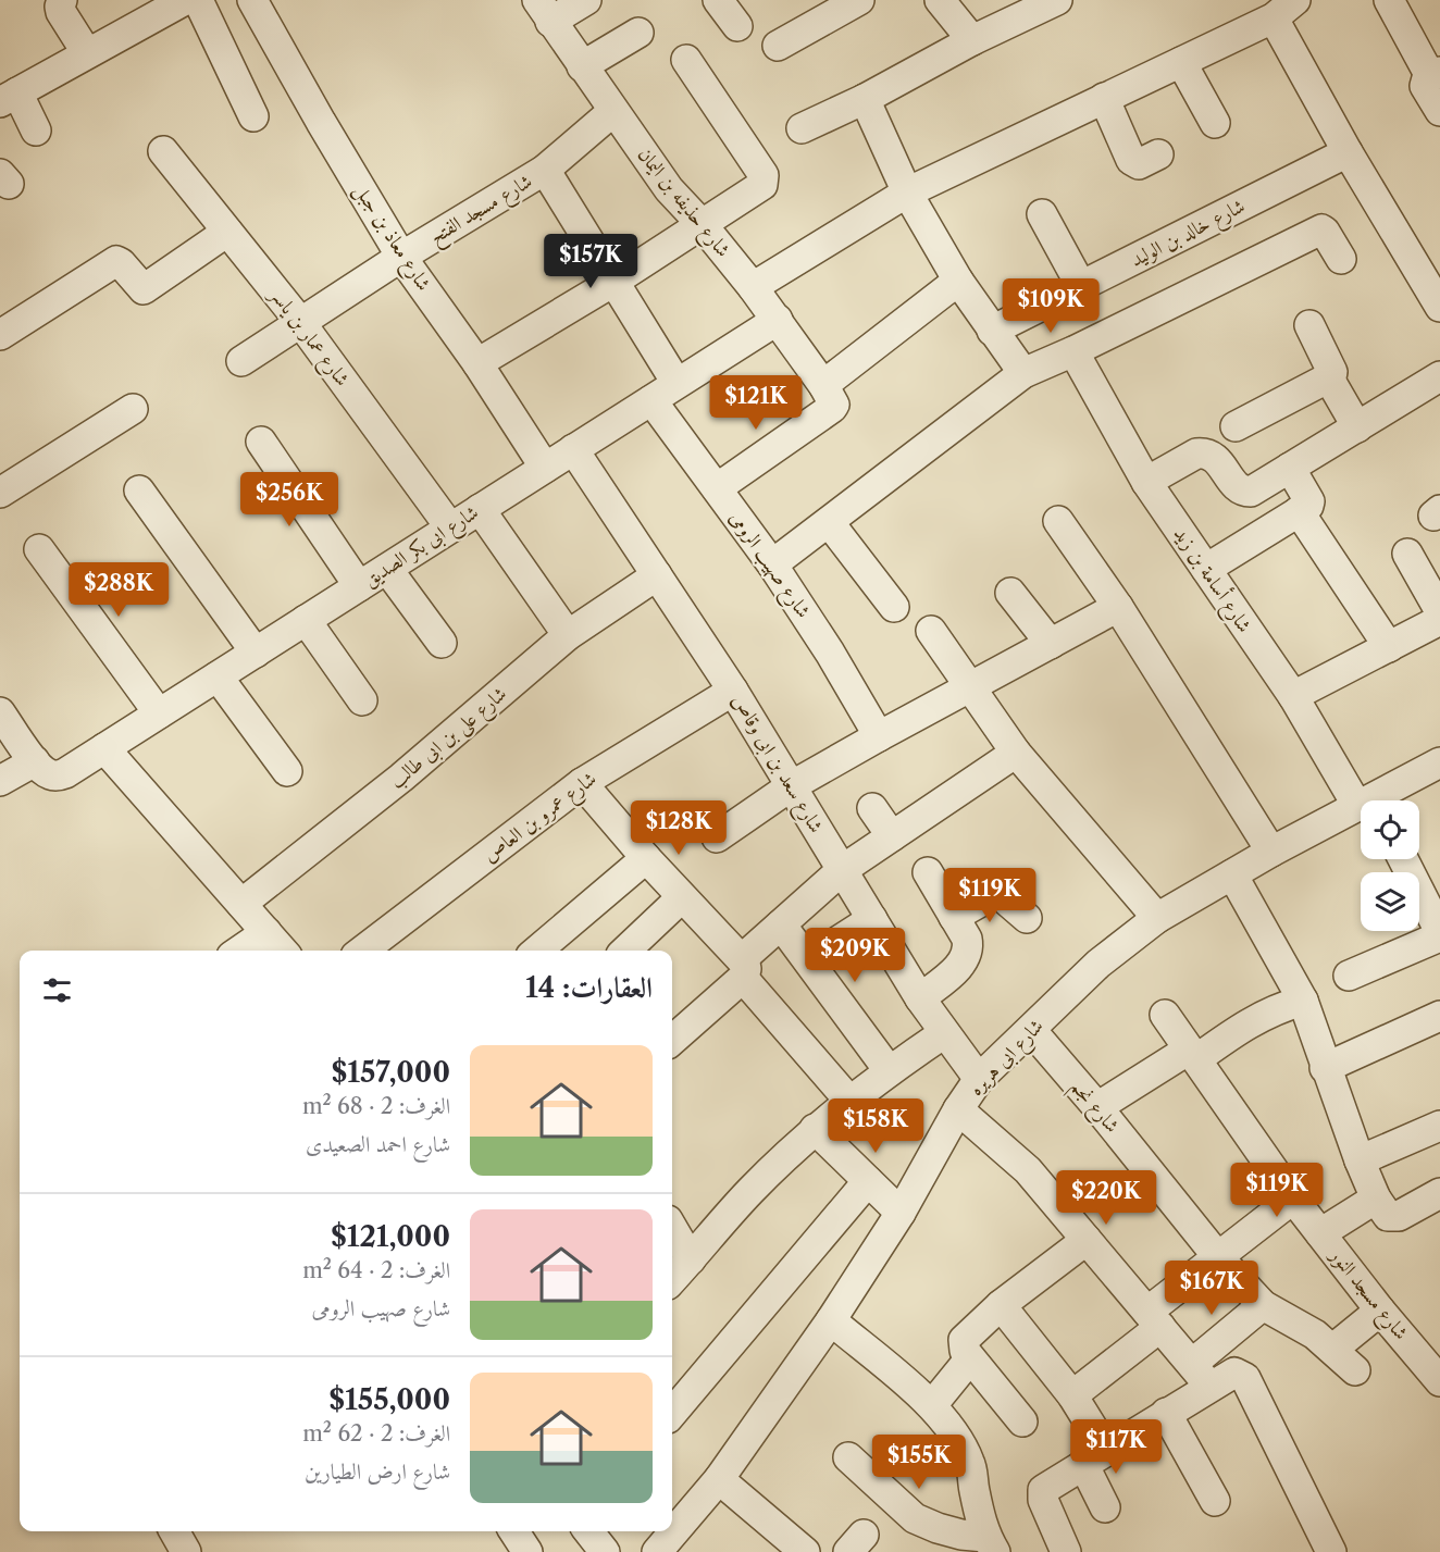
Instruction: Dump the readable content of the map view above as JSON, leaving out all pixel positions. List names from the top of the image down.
{
  "streets": {
    "street": [
      "شارع حذيفه بن اليمان",
      "شارع مسجد الفتح",
      "شارع خالد بن الوليد",
      "شارع معاذ بن جبل",
      "شارع عمار بن ياسر",
      "شارع ابى بكر الصديق",
      "شارع صهيب الرومى",
      "شارع أسامة بن زيد",
      "شارع على بن ابى طالب",
      "شارع سعد بن ابى وقاص",
      "شارع عمرو بن العاص",
      "شارع ابى هريره",
      "شارع نجم",
      "شارع مسجد النور"
    ]
  },
  "crossings": [
    ["شارع حذيفه بن اليمان", "شارع مسجد الفتح"],
    ["شارع حذيفه بن اليمان", "شارع ابى بكر الصديق"],
    ["شارع مسجد الفتح", "شارع معاذ بن جبل"],
    ["شارع مسجد الفتح", "شارع عمار بن ياسر"],
    ["شارع معاذ بن جبل", "شارع ابى بكر الصديق"],
    ["شارع عمار بن ياسر", "شارع ابى بكر الصديق"],
    ["شارع ابى بكر الصديق", "شارع صهيب الرومى"],
    ["شارع ابى بكر الصديق", "شارع سعد بن ابى وقاص"],
    ["شارع على بن ابى طالب", "شارع سعد بن ابى وقاص"],
    ["شارع سعد بن ابى وقاص", "شارع عمرو بن العاص"],
    ["شارع سعد بن ابى وقاص", "شارع ابى هريره"],
    ["شارع ابى هريره", "شارع نجم"]
  ],
  "page": {
    "price": [
      "$157K",
      "$109K",
      "$121K",
      "$256K",
      "$288K",
      "$128K",
      "$119K",
      "$209K",
      "$158K",
      "$119K",
      "$220K",
      "$167K",
      "$117K",
      "$155K"
    ],
    "heading": "العقارات: 14",
    "list": [
      {
        "name": "$157,000",
        "note": "الغرف: 2 · 68 m² · شارع احمد الصعيدى"
      },
      {
        "name": "$121,000",
        "note": "الغرف: 2 · 64 m² · شارع صهيب الرومى"
      },
      {
        "name": "$155,000",
        "note": "الغرف: 2 · 62 m² · شارع ارض الطيارين"
      }
    ]
  }
}
